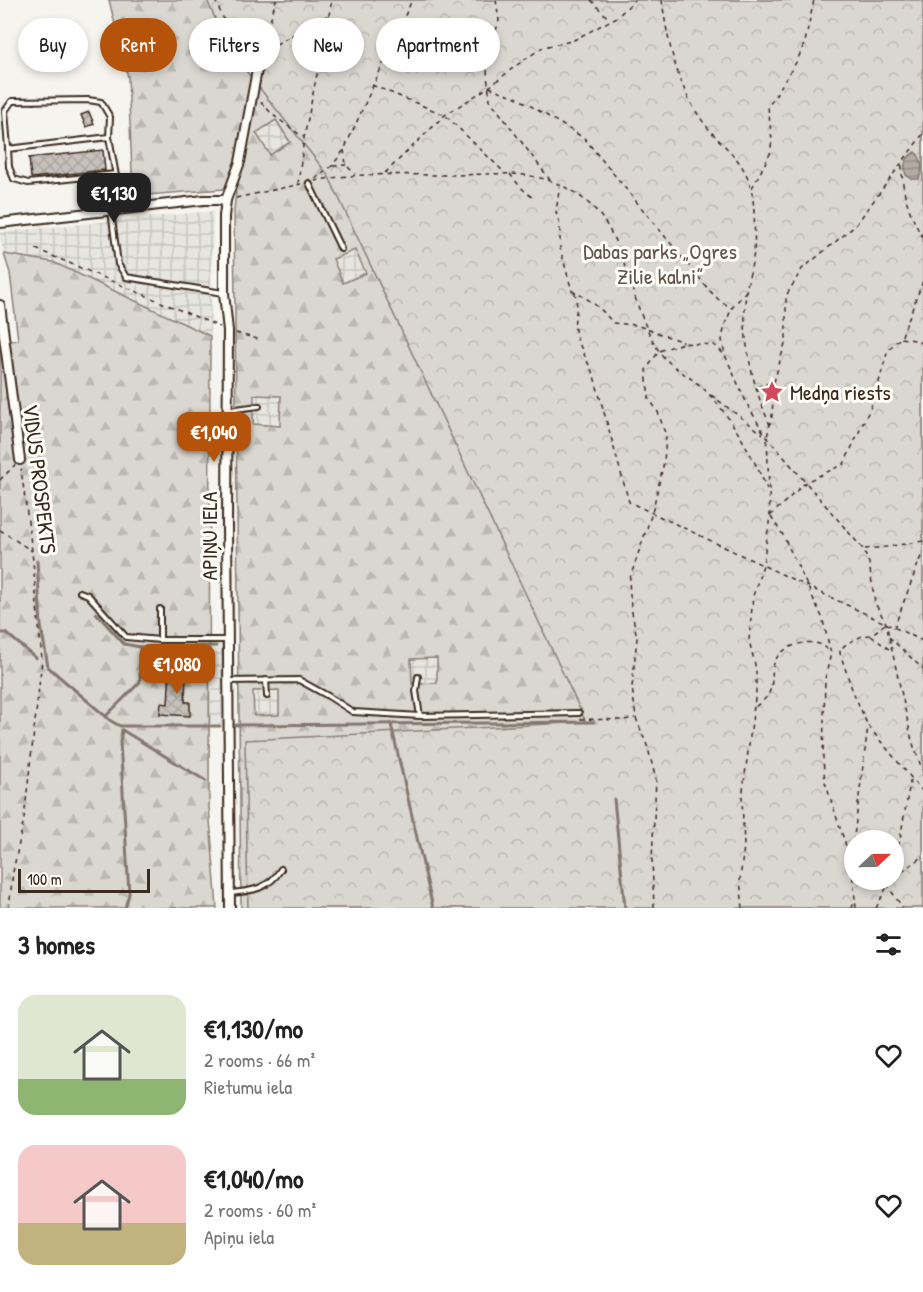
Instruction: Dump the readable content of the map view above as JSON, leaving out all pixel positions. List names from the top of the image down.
{
  "streets": {
    "street": ["VIDUS PROSPEKTS", "APIŅU IELA"]
  },
  "parks": ["Dabas parks „Ogres Zilie kalni”"],
  "places": {
    "place": ["Medņa riests"]
  },
  "scale_bar": "100 m",
  "north": "right",
  "page": {
    "chip": [
      "Buy",
      "Rent",
      "Filters",
      "New",
      "Apartment"
    ],
    "price": ["€1,130", "€1,040", "€1,080"],
    "scale": "100 m",
    "heading": "3 homes",
    "list": [
      {
        "name": "€1,130/mo",
        "note": "2 rooms · 66 m² · Rietumu iela"
      },
      {
        "name": "€1,040/mo",
        "note": "2 rooms · 60 m² · Apiņu iela"
      }
    ]
  }
}
